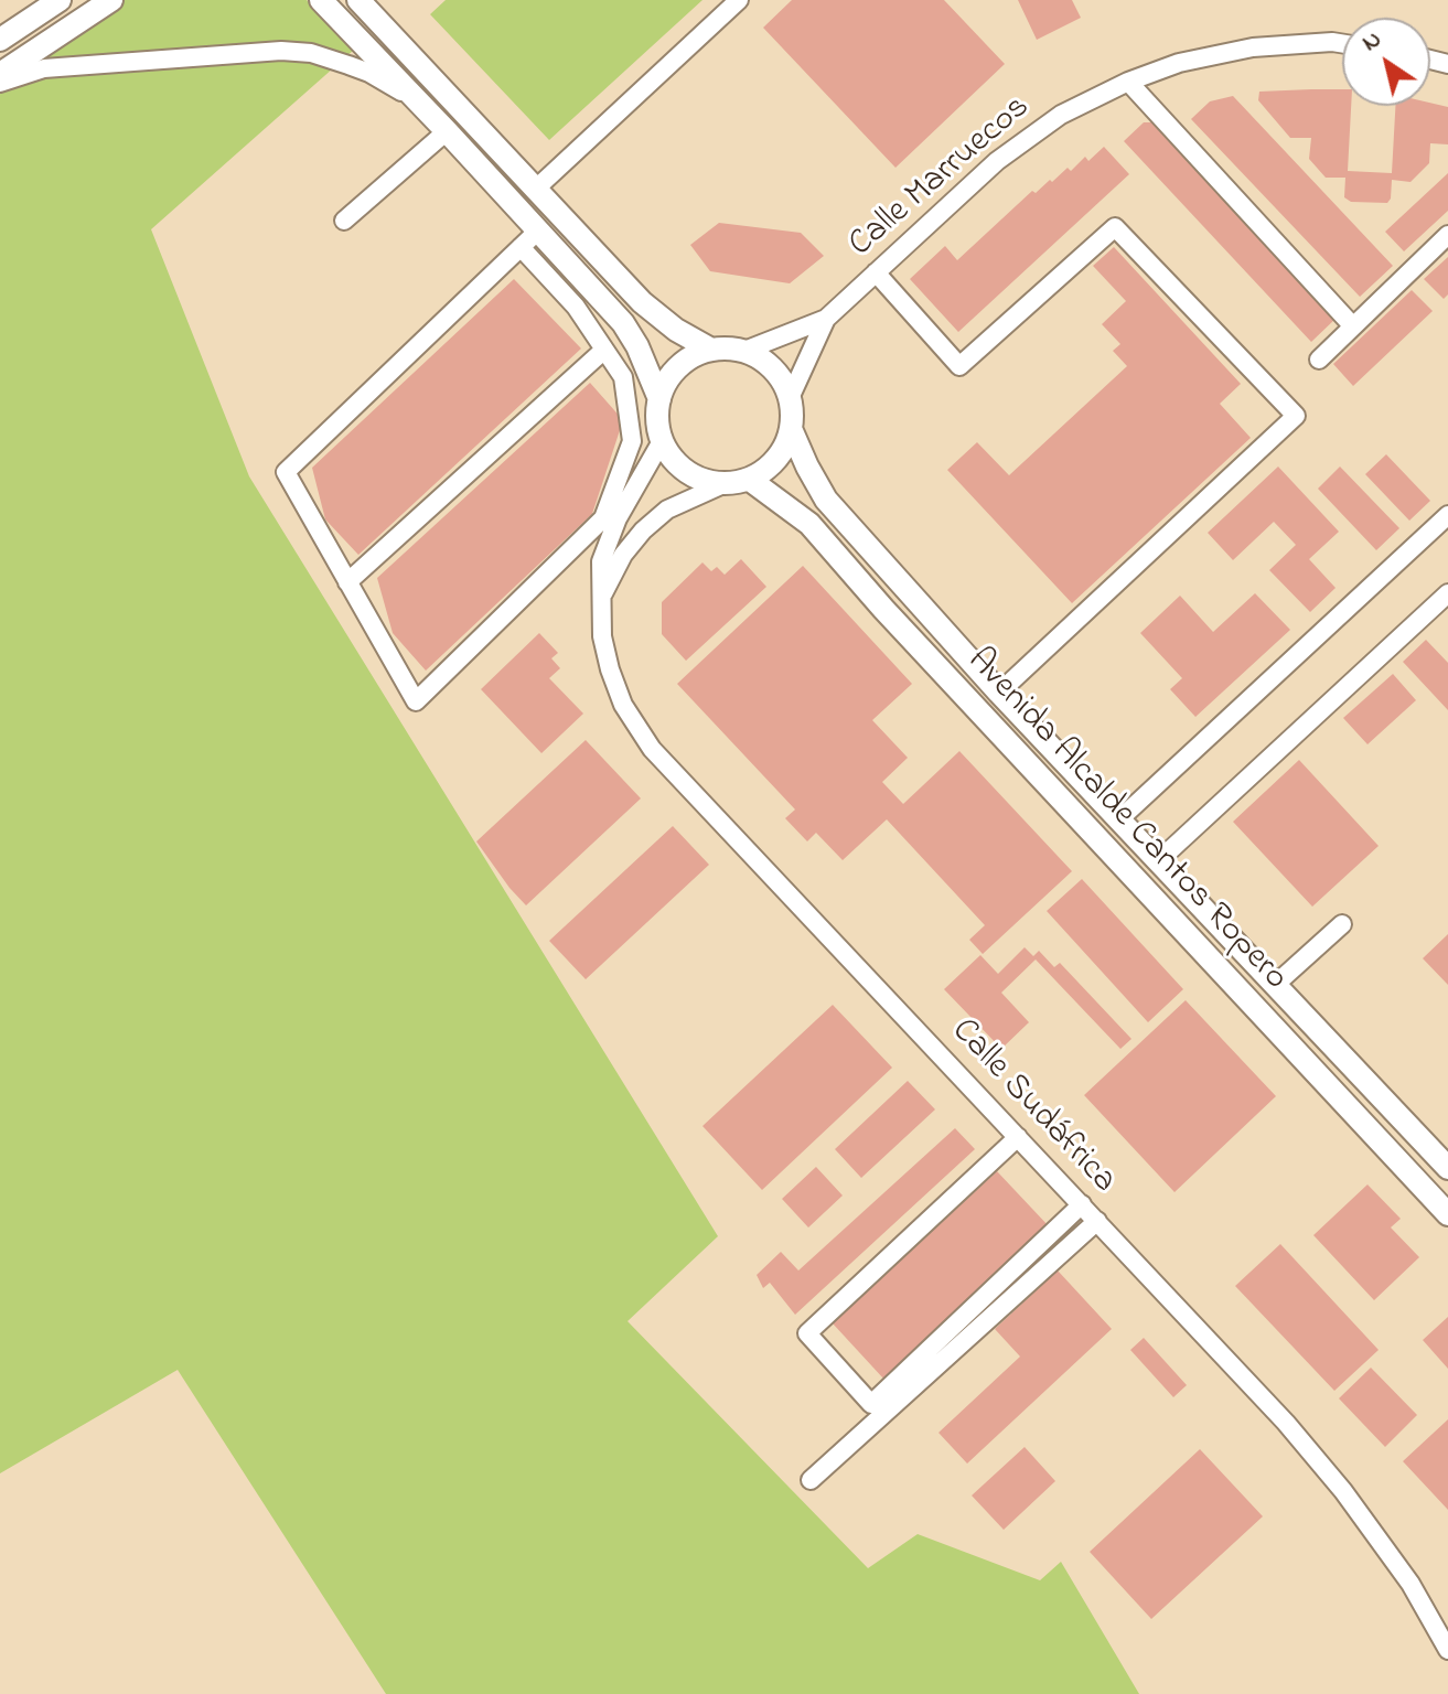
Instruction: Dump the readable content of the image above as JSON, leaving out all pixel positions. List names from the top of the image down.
{
  "streets": {
    "main road": ["Avenida Alcalde Cantos Ropero"],
    "street": ["Calle Marruecos", "Calle Sudáfrica"]
  },
  "crossings": [
    ["Calle Marruecos", "Avenida Alcalde Cantos Ropero"],
    ["Calle Marruecos", "Calle Sudáfrica"],
    ["Avenida Alcalde Cantos Ropero", "Calle Sudáfrica"]
  ],
  "north": "top left"
}
